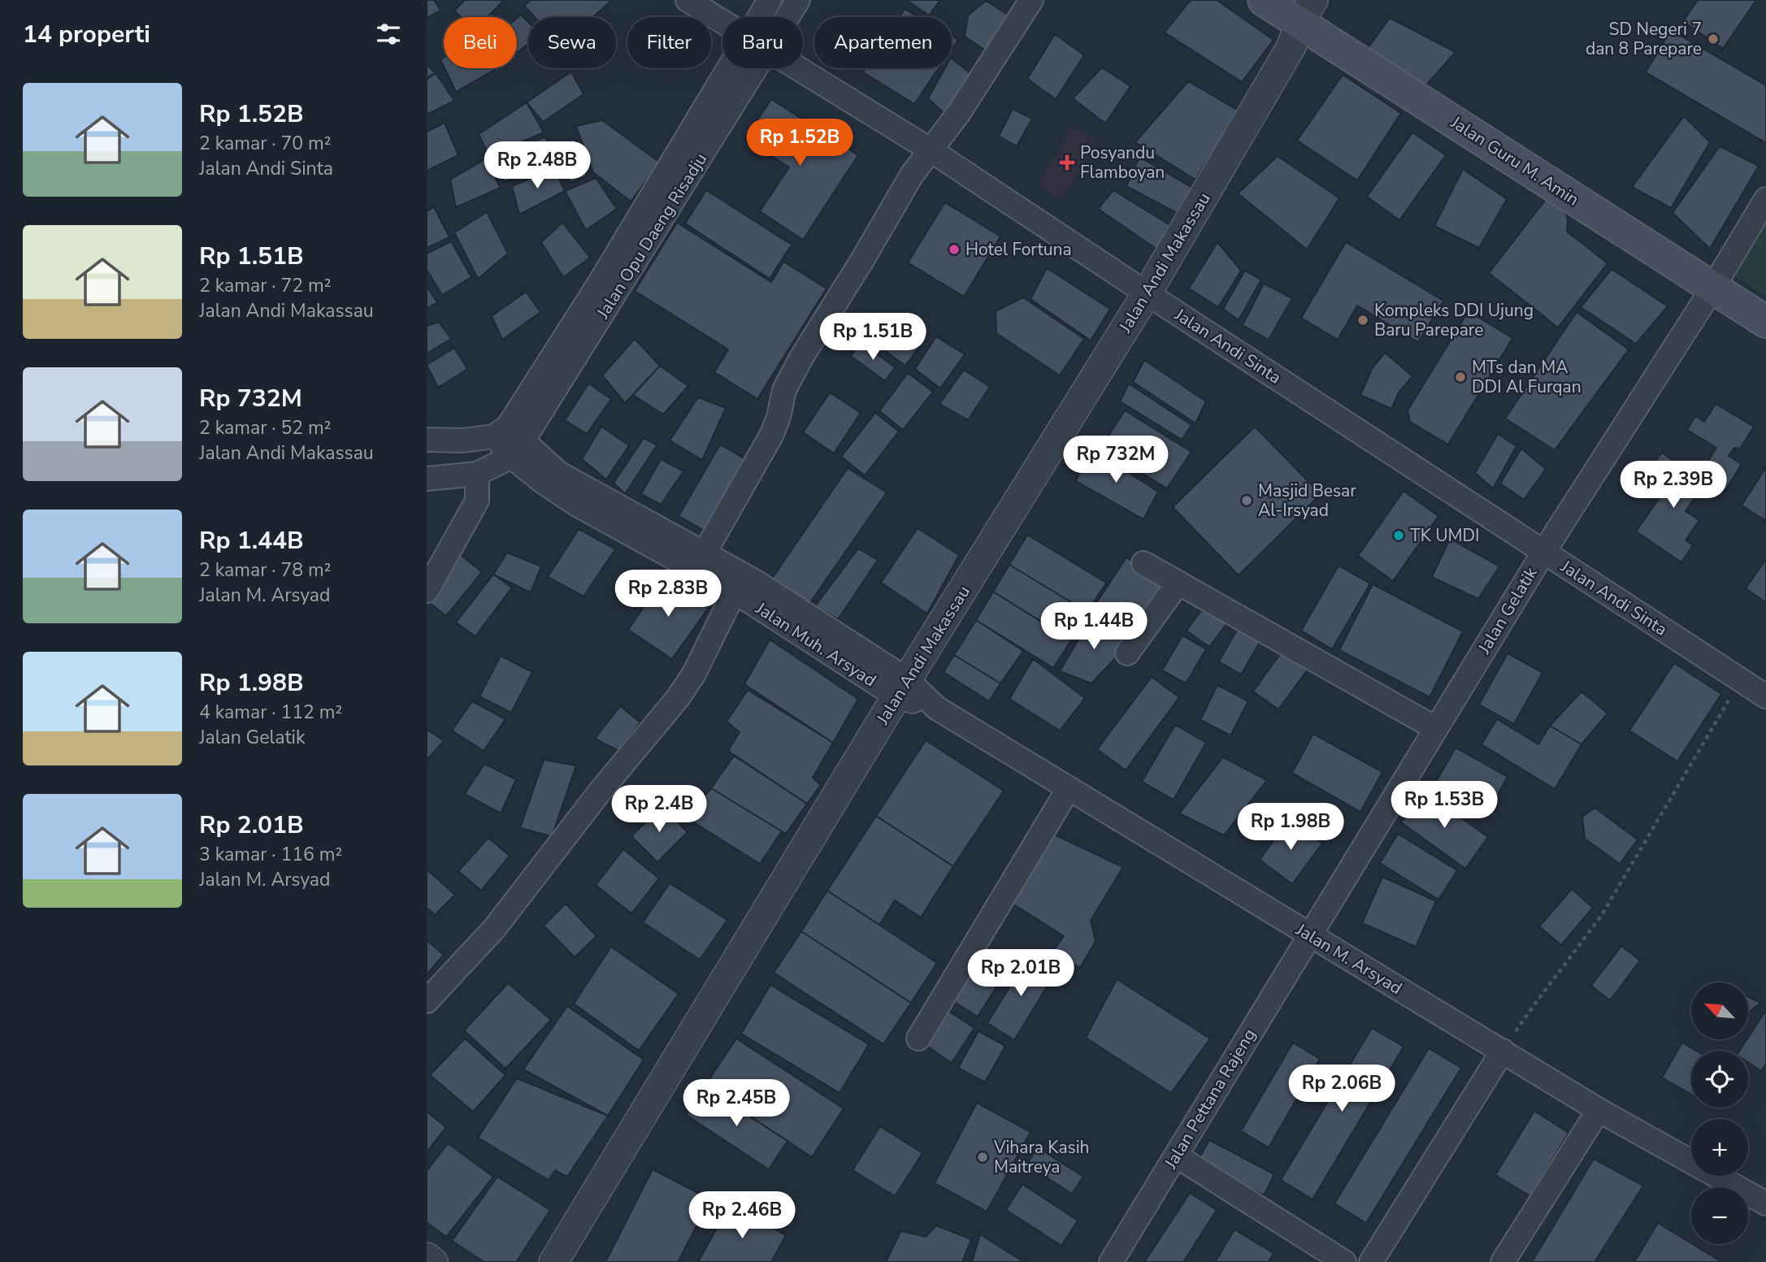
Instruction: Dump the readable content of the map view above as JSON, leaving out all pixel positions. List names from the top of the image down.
{
  "streets": {
    "main road": ["Jalan Guru M. Amin"],
    "street": [
      "Jalan Opu Daeng Risadju",
      "Jalan Andi Makassau",
      "Jalan Andi Sinta",
      "Jalan Gelatik",
      "Jalan Muh. Arsyad",
      "Jalan M. Arsyad",
      "Jalan Pettana Rajeng"
    ]
  },
  "crossings": [
    ["Jalan Guru M. Amin", "Jalan Andi Makassau"],
    ["Jalan Guru M. Amin", "Jalan Gelatik"],
    ["Jalan Opu Daeng Risadju", "Jalan Muh. Arsyad"],
    ["Jalan Andi Makassau", "Jalan Andi Sinta"],
    ["Jalan Andi Makassau", "Jalan Muh. Arsyad"],
    ["Jalan Andi Sinta", "Jalan Gelatik"],
    ["Jalan Gelatik", "Jalan M. Arsyad"],
    ["Jalan Gelatik", "Jalan Pettana Rajeng"],
    ["Jalan Muh. Arsyad", "Jalan M. Arsyad"],
    ["Jalan M. Arsyad", "Jalan Pettana Rajeng"]
  ],
  "places": {
    "other": [
      "SD Negeri 7 dan 8 Parepare",
      "Hotel Fortuna",
      "Kompleks DDI Ujung Baru Parepare",
      "MTs dan MA DDI Al Furqan",
      "Masjid Besar Al-Irsyad",
      "TK UMDI",
      "Vihara Kasih Maitreya"
    ],
    "health": ["Posyandu Flamboyan"]
  },
  "north": "top left",
  "page": {
    "heading": "14 properti",
    "chip": [
      "Beli",
      "Sewa",
      "Filter",
      "Baru",
      "Apartemen"
    ],
    "list": [
      {
        "name": "Rp 1.52B",
        "note": "2 kamar · 70 m² · Jalan Andi Sinta"
      },
      {
        "name": "Rp 1.51B",
        "note": "2 kamar · 72 m² · Jalan Andi Makassau"
      },
      {
        "name": "Rp 732M",
        "note": "2 kamar · 52 m² · Jalan Andi Makassau"
      },
      {
        "name": "Rp 1.44B",
        "note": "2 kamar · 78 m² · Jalan M. Arsyad"
      },
      {
        "name": "Rp 1.98B",
        "note": "4 kamar · 112 m² · Jalan Gelatik"
      },
      {
        "name": "Rp 2.01B",
        "note": "3 kamar · 116 m² · Jalan M. Arsyad"
      }
    ],
    "price": [
      "Rp 1.52B",
      "Rp 2.48B",
      "Rp 1.51B",
      "Rp 732M",
      "Rp 2.39B",
      "Rp 2.83B",
      "Rp 1.44B",
      "Rp 1.53B",
      "Rp 2.4B",
      "Rp 1.98B",
      "Rp 2.01B",
      "Rp 2.06B",
      "Rp 2.45B",
      "Rp 2.46B"
    ],
    "map_buttons": ["+", "−"]
  }
}
